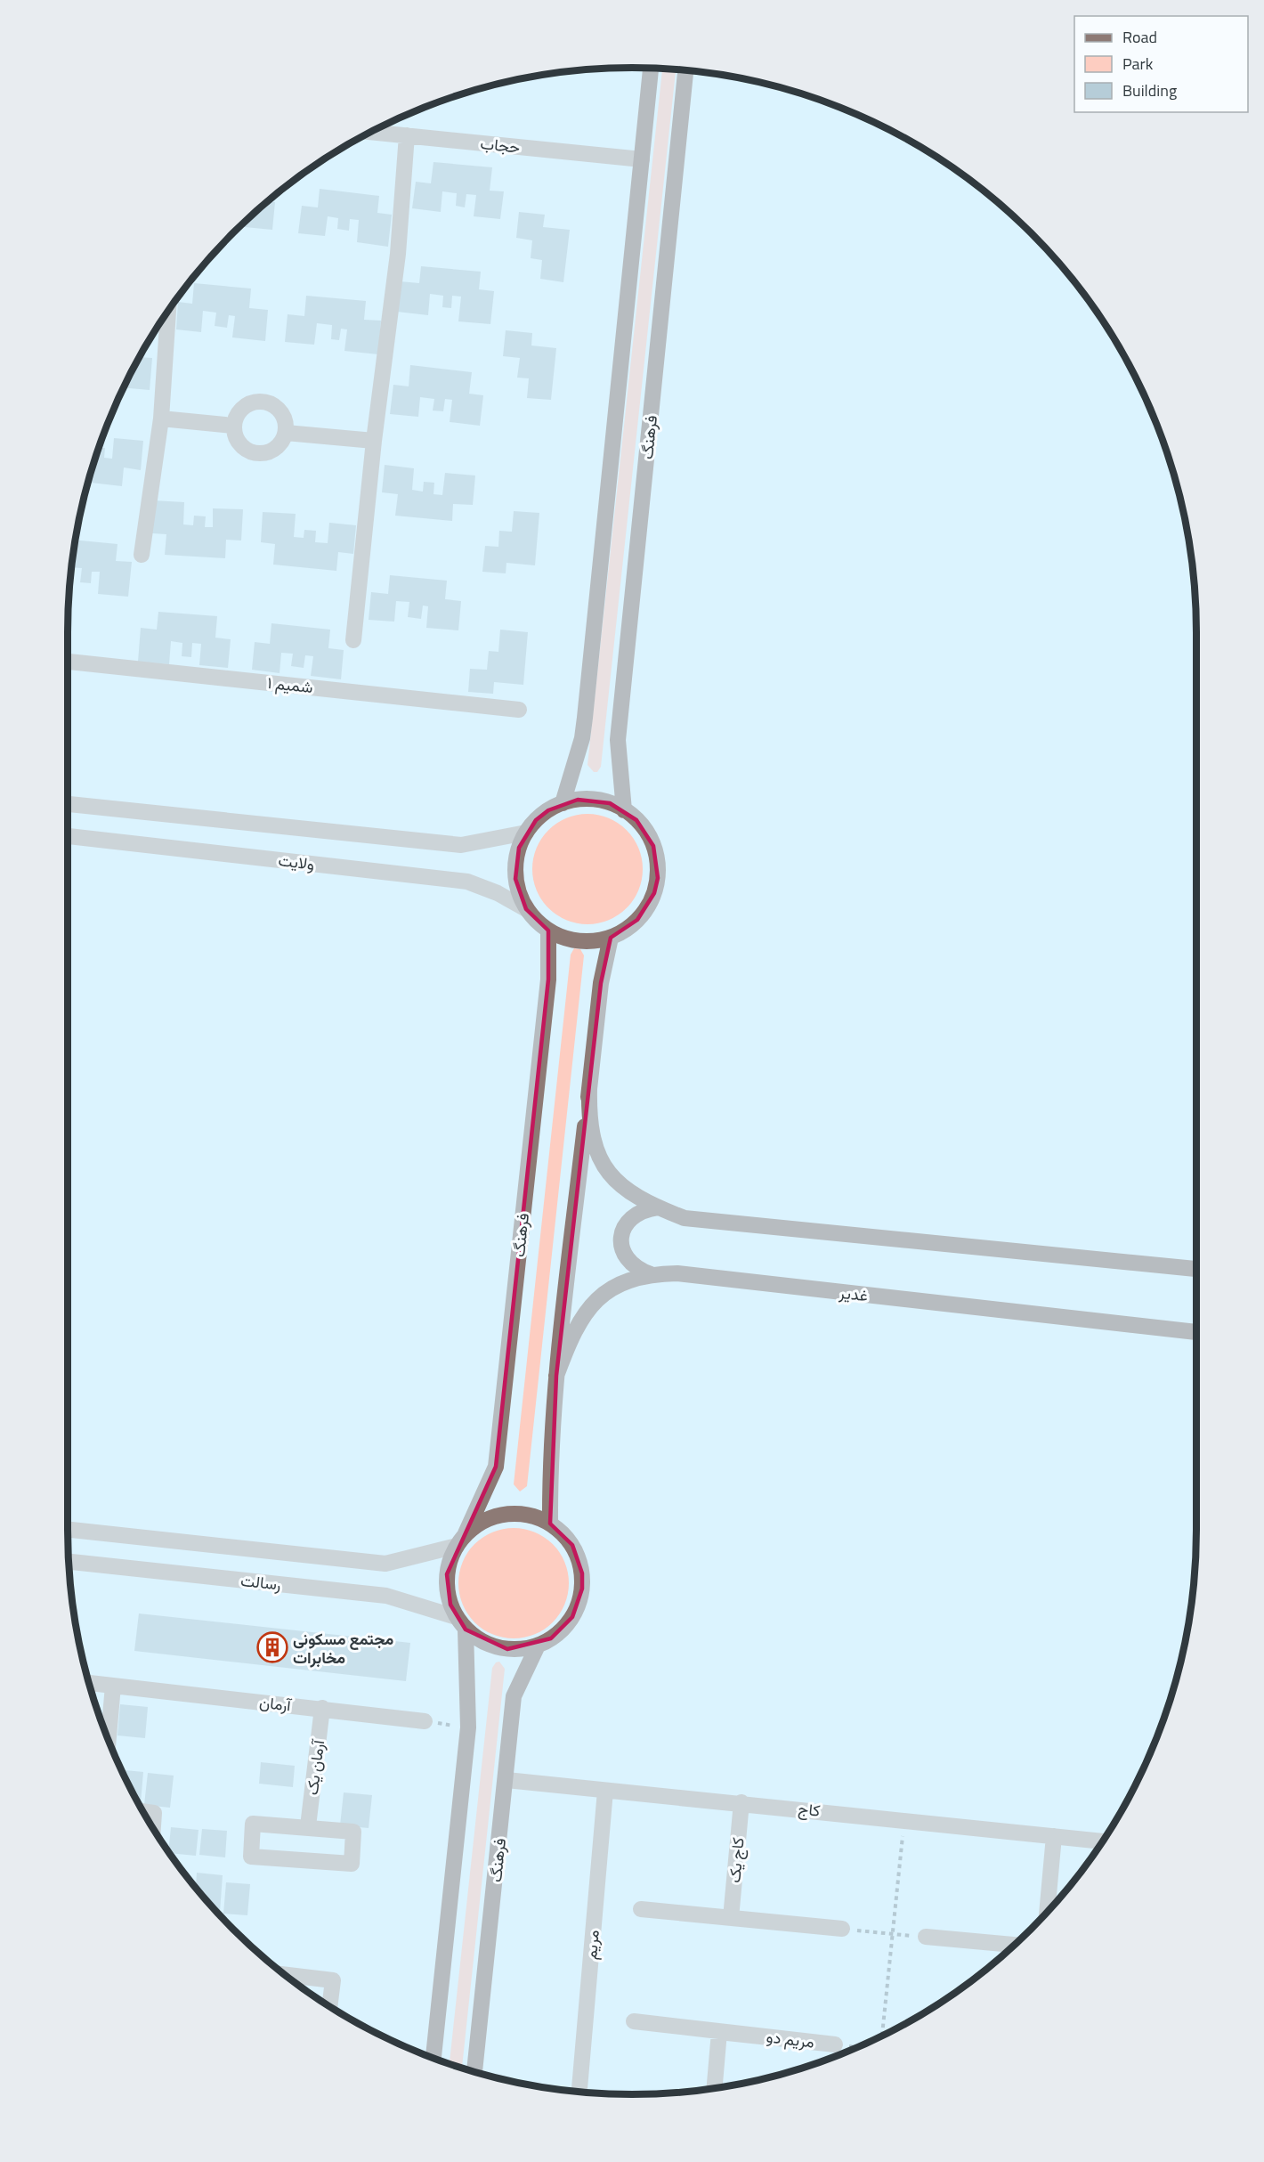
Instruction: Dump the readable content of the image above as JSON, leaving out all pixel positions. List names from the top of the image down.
{
  "streets": {
    "main road": ["فرهنگ", "غدیر"],
    "street": [
      "حجاب",
      "شمیم ۱",
      "ولایت",
      "رسالت",
      "آرمان",
      "آرمان یک",
      "کاج",
      "کاج یک",
      "مریم",
      "مریم دو"
    ]
  },
  "crossings": [
    ["فرهنگ", "ولایت"],
    ["فرهنگ", "رسالت"],
    ["فرهنگ", "کاج"],
    ["آرمان", "آرمان یک"],
    ["کاج", "کاج یک"],
    ["کاج", "مریم"]
  ],
  "places": {
    "building": ["مجتمع مسکونی مخابرات"]
  },
  "legend": ["Road", "Park", "Building"]
}
